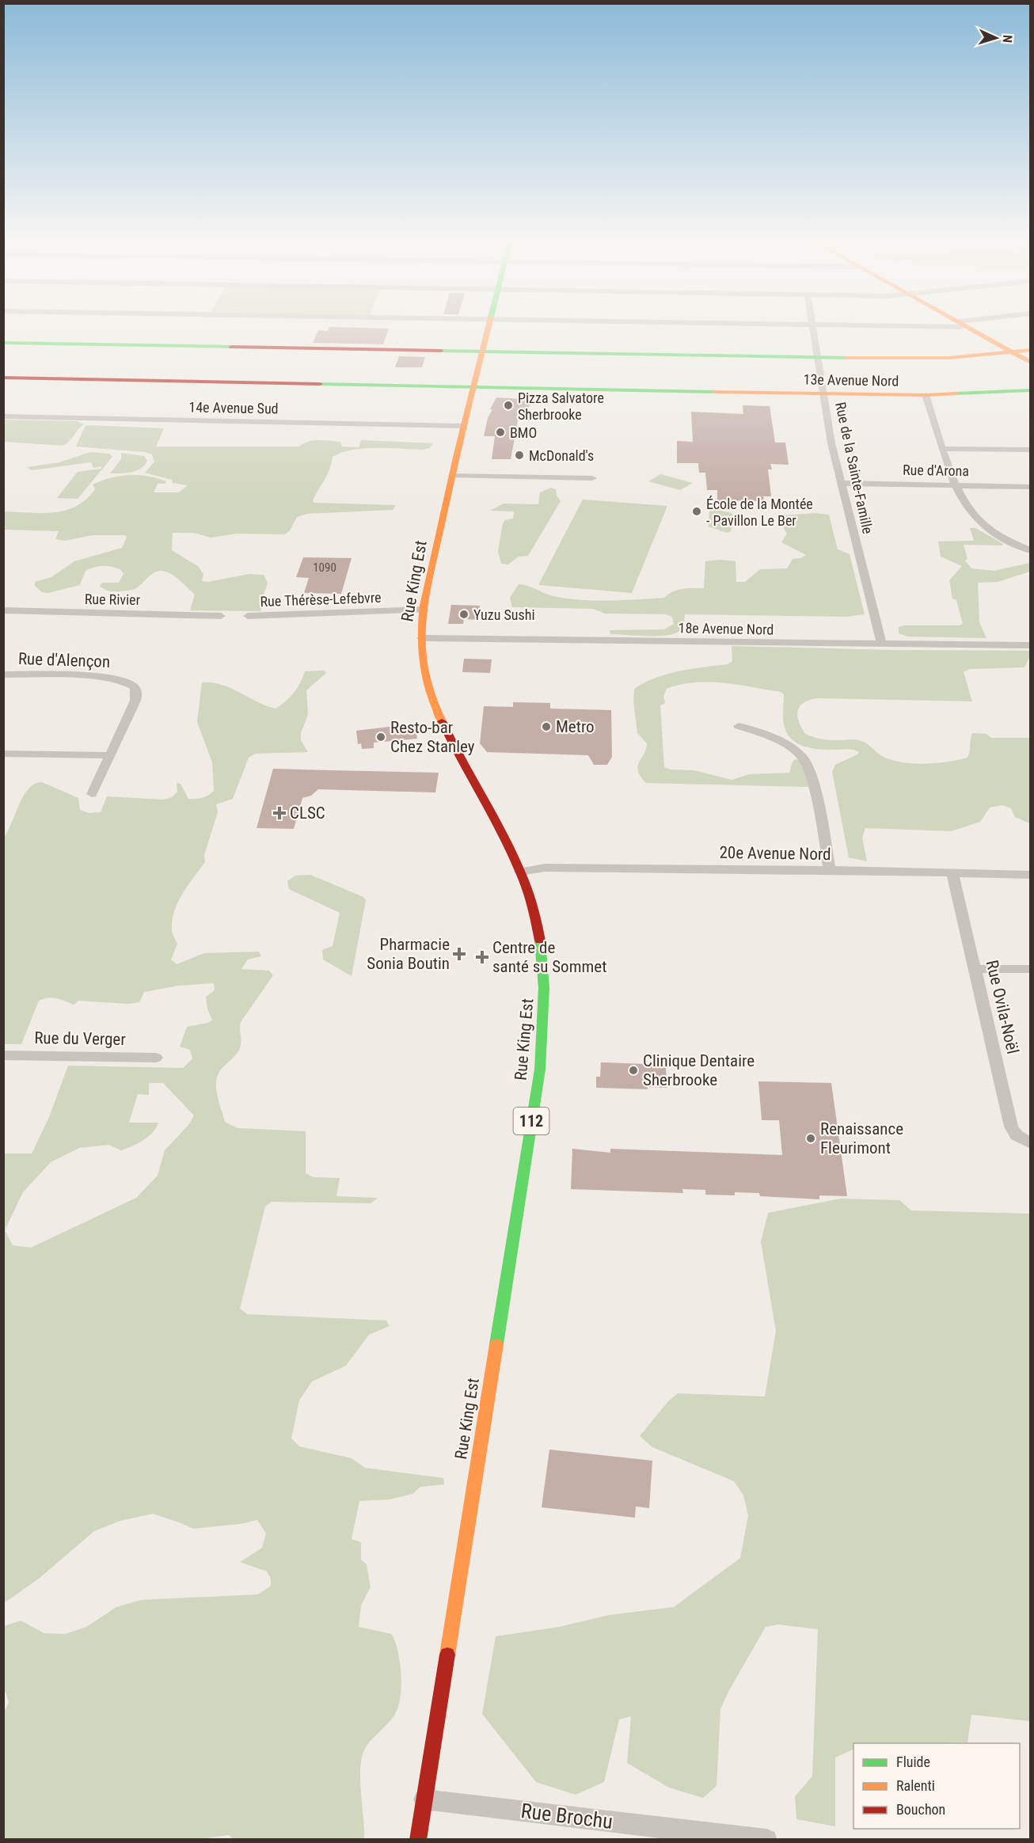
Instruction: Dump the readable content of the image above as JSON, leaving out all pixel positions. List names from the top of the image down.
{
  "streets": {
    "main road": ["13e Avenue Nord", "Rue King Est", "112"],
    "street": [
      "14e Avenue Sud",
      "Rue de la Sainte-Famille",
      "Rue d'Arona",
      "Rue Rivier",
      "Rue Thérèse-Lefebvre",
      "18e Avenue Nord",
      "Rue d'Alençon",
      "20e Avenue Nord",
      "Rue Ovila-Noël",
      "Rue du Verger",
      "Rue Brochu"
    ]
  },
  "crossings": [
    ["13e Avenue Nord", "Rue de la Sainte-Famille"],
    ["13e Avenue Nord", "Rue King Est"],
    ["14e Avenue Sud", "Rue King Est"],
    ["Rue de la Sainte-Famille", "Rue d'Arona"],
    ["Rue de la Sainte-Famille", "18e Avenue Nord"],
    ["Rue King Est", "Rue Thérèse-Lefebvre"],
    ["Rue King Est", "18e Avenue Nord"],
    ["Rue King Est", "20e Avenue Nord"],
    ["Rue King Est", "Rue Brochu"],
    ["20e Avenue Nord", "Rue Ovila-Noël"]
  ],
  "places": {
    "other": [
      "Pizza Salvatore Sherbrooke",
      "BMO",
      "McDonald's",
      "École de la Montée - Pavillon Le Ber",
      "Yuzu Sushi",
      "Metro",
      "Resto-bar Chez Stanley",
      "Clinique Dentaire Sherbrooke",
      "Renaissance Fleurimont"
    ],
    "health": ["CLSC", "Pharmacie Sonia Boutin", "Centre de santé su Sommet"]
  },
  "house_numbers": ["1090"],
  "legend": ["Fluide", "Ralenti", "Bouchon"],
  "north": "right"
}
